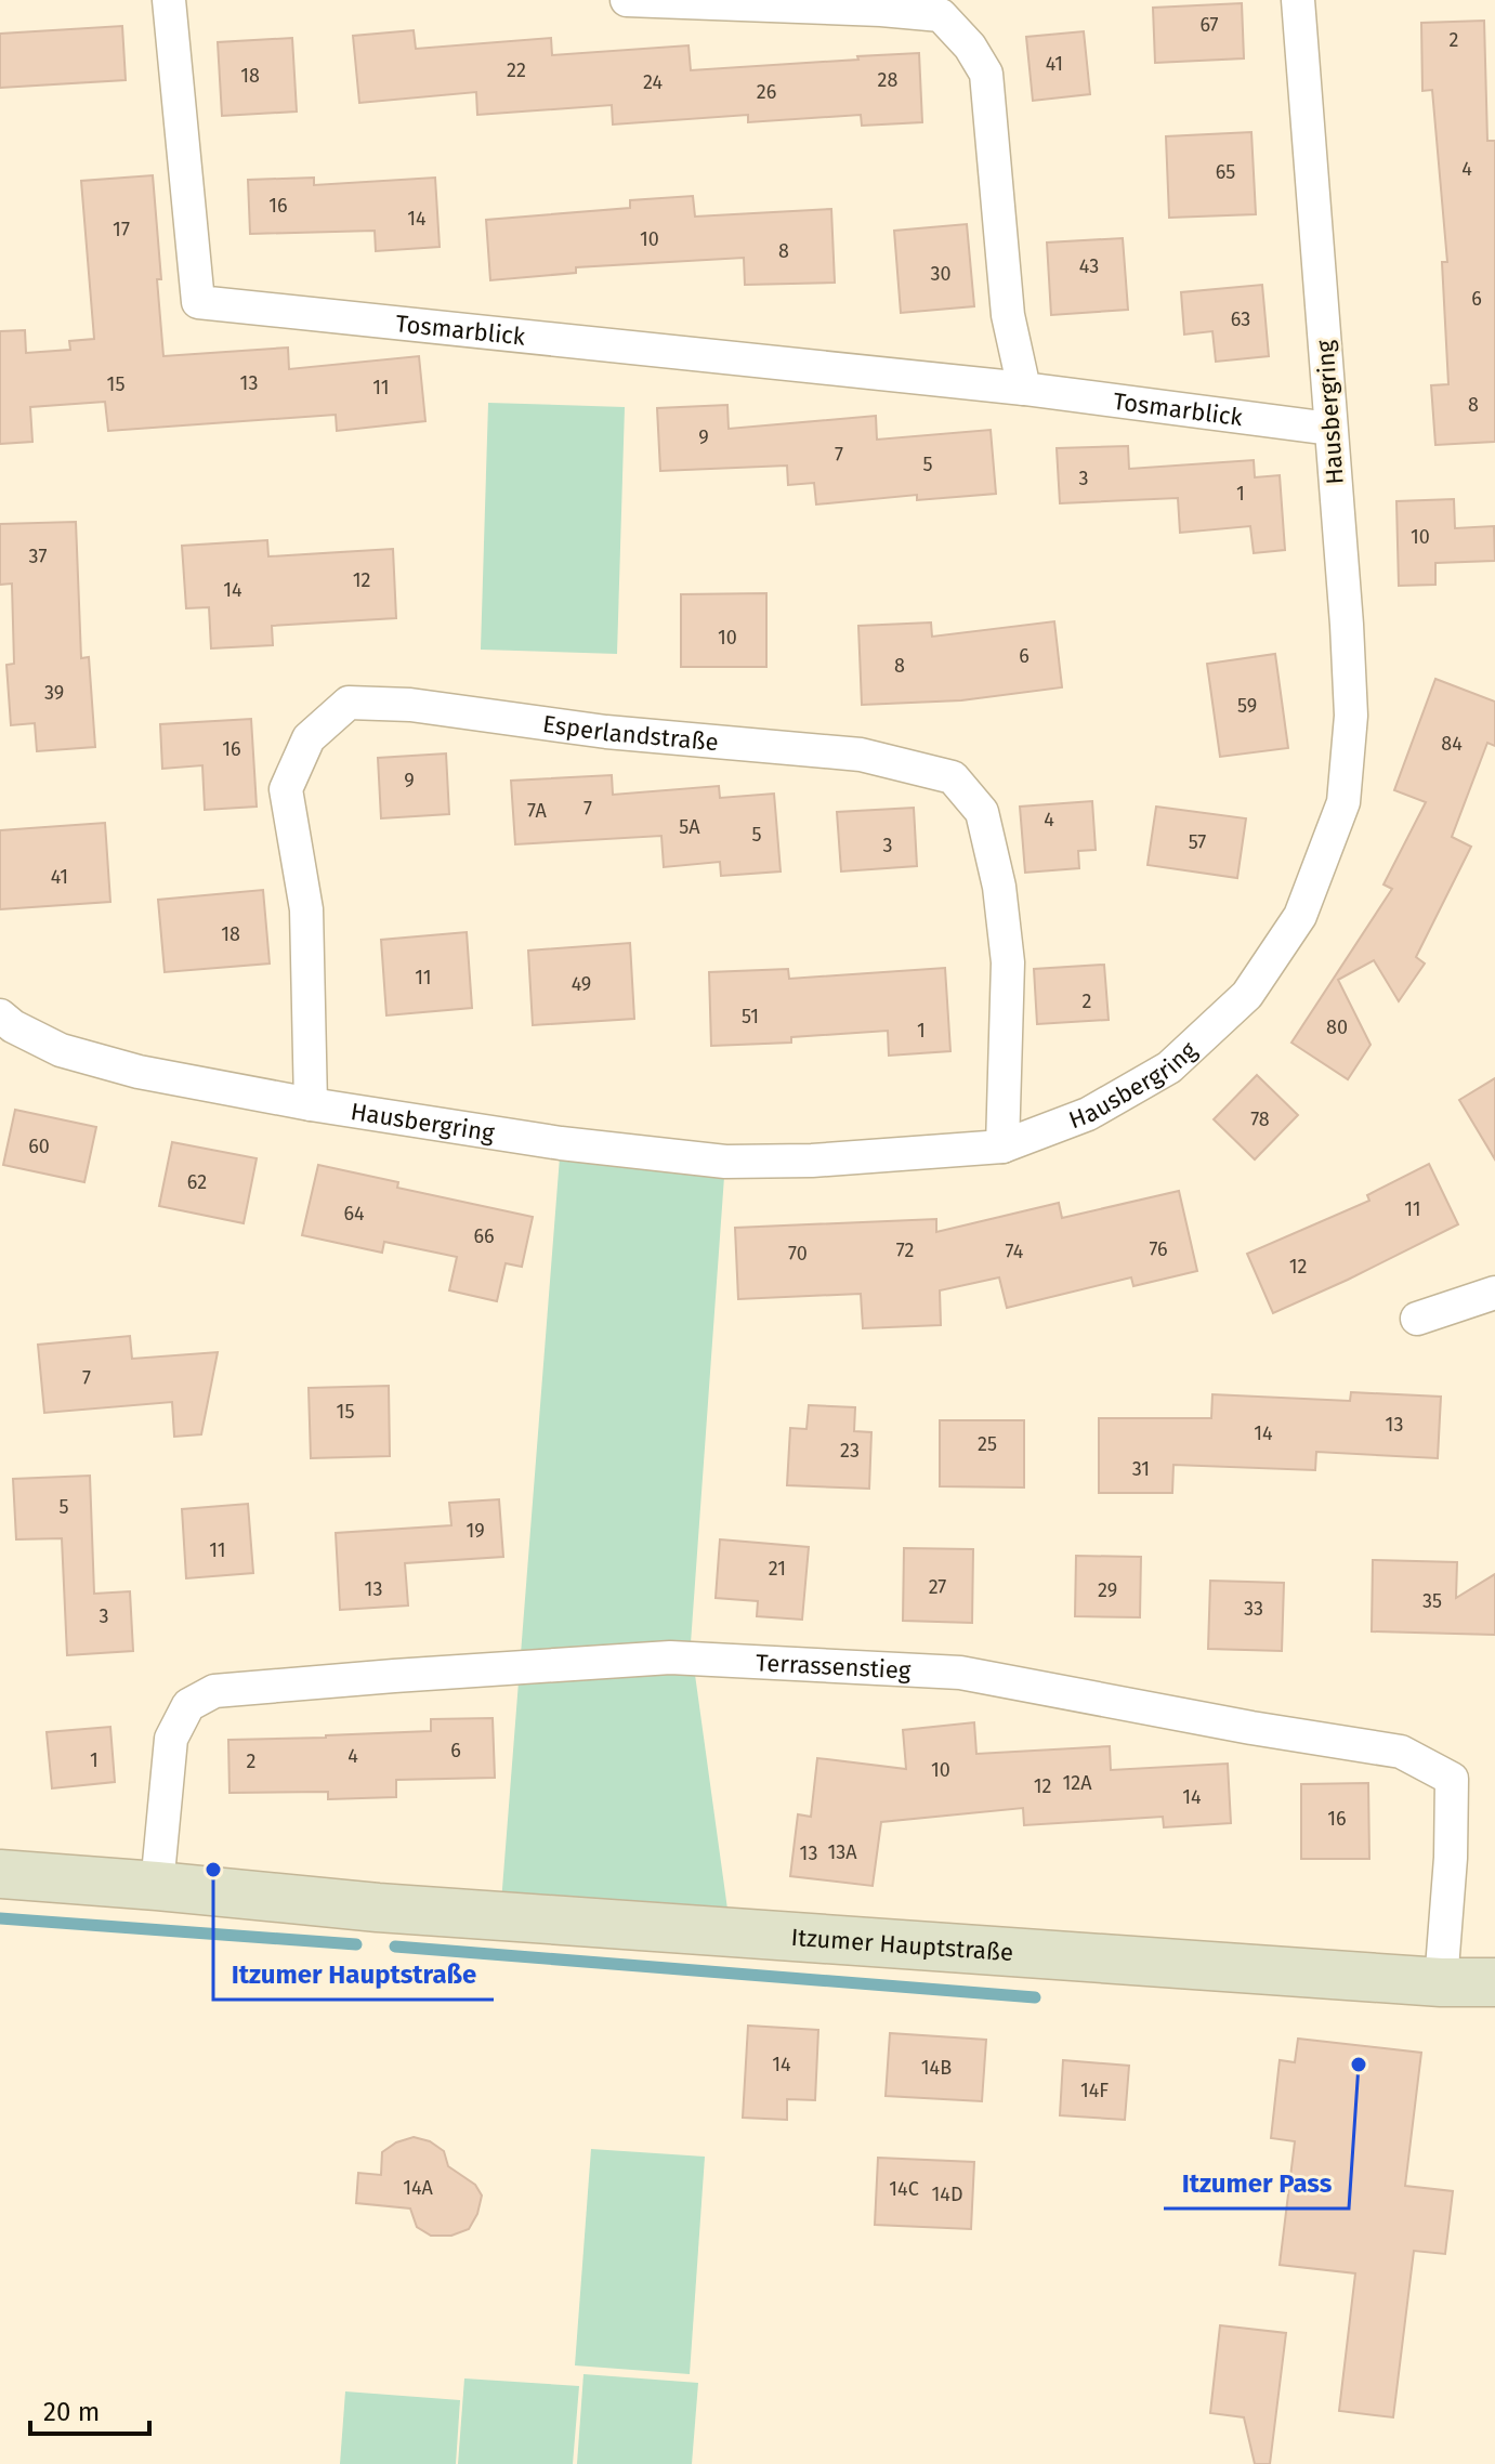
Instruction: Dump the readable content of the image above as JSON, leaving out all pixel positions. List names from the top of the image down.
{
  "streets": {
    "main road": ["Itzumer Hauptstraße"],
    "street": [
      "Tosmarblick",
      "Hausbergring",
      "Esperlandstraße",
      "Terrassenstieg"
    ]
  },
  "crossings": [
    ["Tosmarblick", "Hausbergring"],
    ["Hausbergring", "Esperlandstraße"],
    ["Terrassenstieg", "Itzumer Hauptstraße"]
  ],
  "places": ["Itzumer Hauptstraße", "Itzumer Pass"],
  "house_numbers": [
    "67",
    "2",
    "41",
    "22",
    "18",
    "28",
    "24",
    "26",
    "4",
    "65",
    "16",
    "14",
    "17",
    "10",
    "8",
    "43",
    "30",
    "6",
    "63",
    "13",
    "15",
    "11",
    "8",
    "9",
    "7",
    "5",
    "3",
    "1",
    "10",
    "37",
    "12",
    "14",
    "10",
    "6",
    "8",
    "39",
    "59",
    "84",
    "16",
    "9",
    "7",
    "7A",
    "4",
    "5A",
    "5",
    "57",
    "3",
    "41",
    "18",
    "11",
    "49",
    "2",
    "51",
    "80",
    "1",
    "78",
    "60",
    "62",
    "11",
    "64",
    "66",
    "76",
    "72",
    "74",
    "70",
    "12",
    "7",
    "15",
    "13",
    "14",
    "25",
    "23",
    "31",
    "5",
    "19",
    "11",
    "21",
    "27",
    "13",
    "29",
    "35",
    "33",
    "3",
    "6",
    "4",
    "1",
    "2",
    "10",
    "12A",
    "12",
    "14",
    "16",
    "13A",
    "13",
    "14",
    "14B",
    "14F",
    "14A",
    "14C",
    "14D"
  ],
  "scale_bar": "20 m"
}
